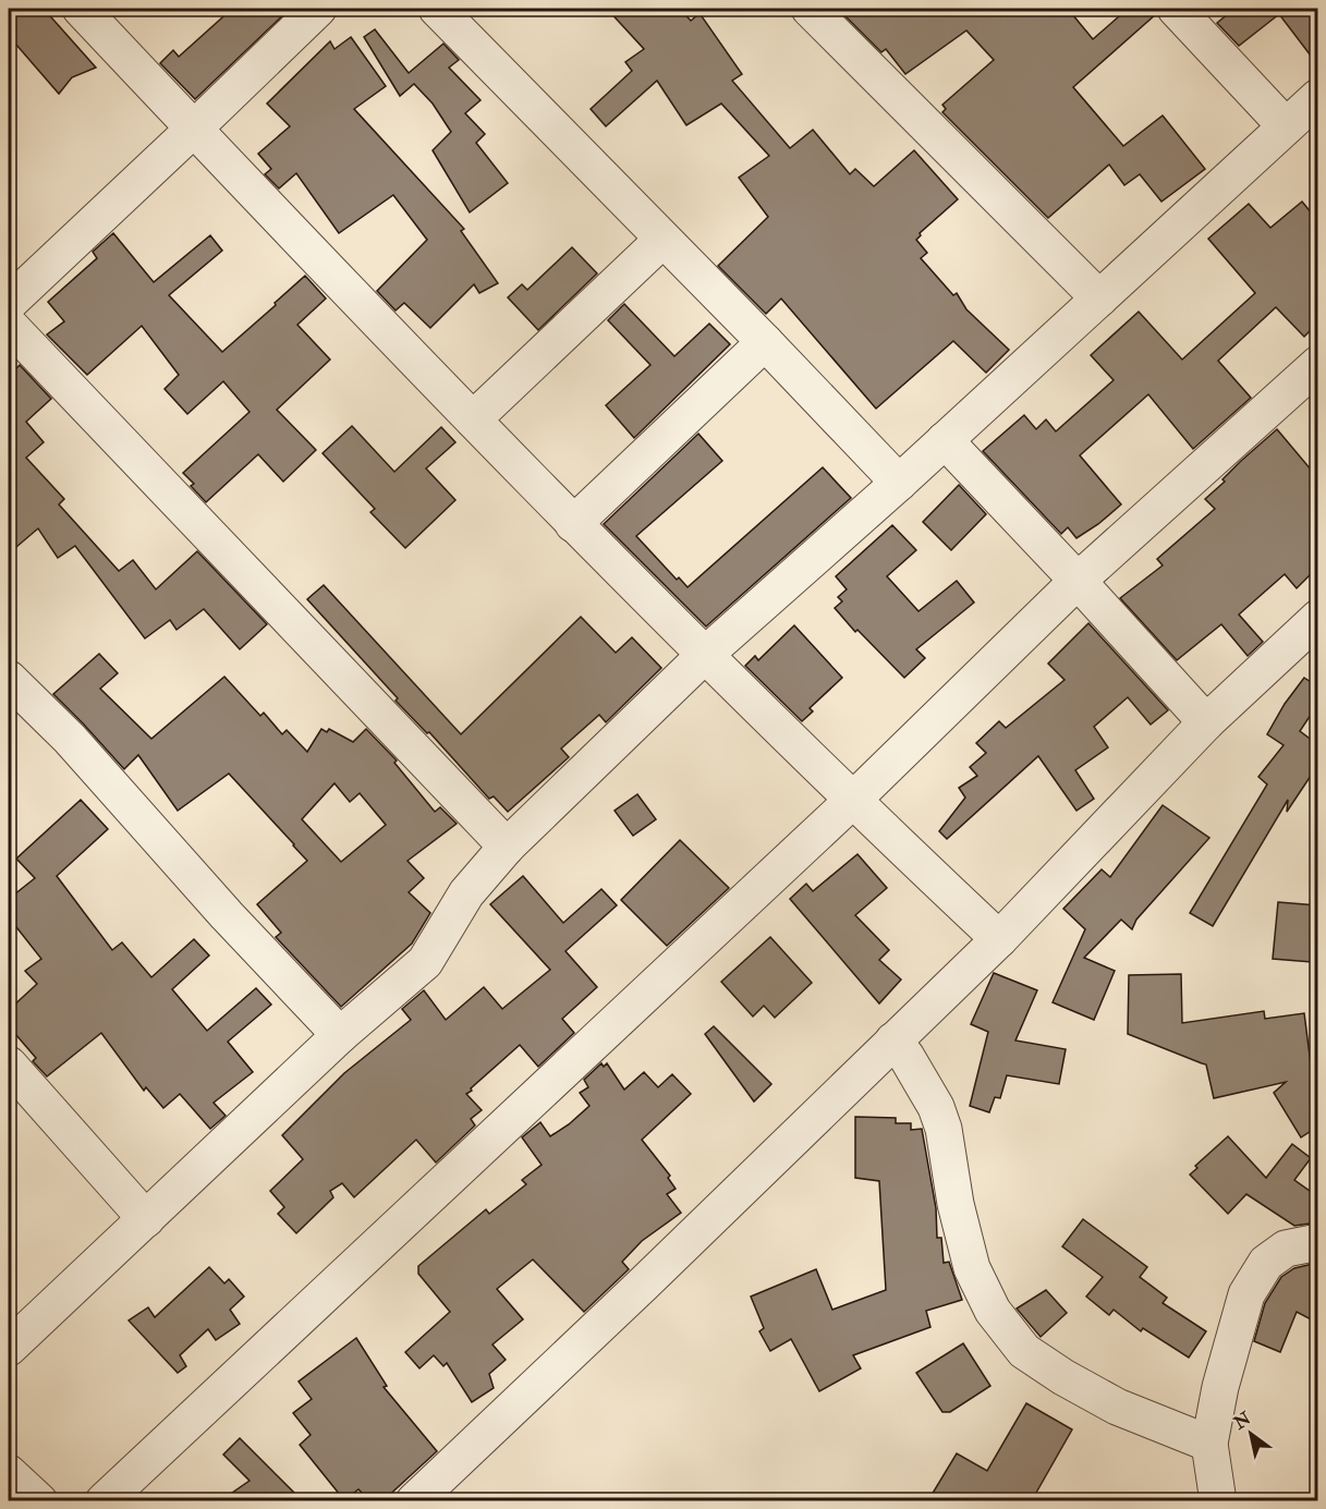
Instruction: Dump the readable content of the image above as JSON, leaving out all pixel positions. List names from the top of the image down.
{
  "north": "top left"
}
